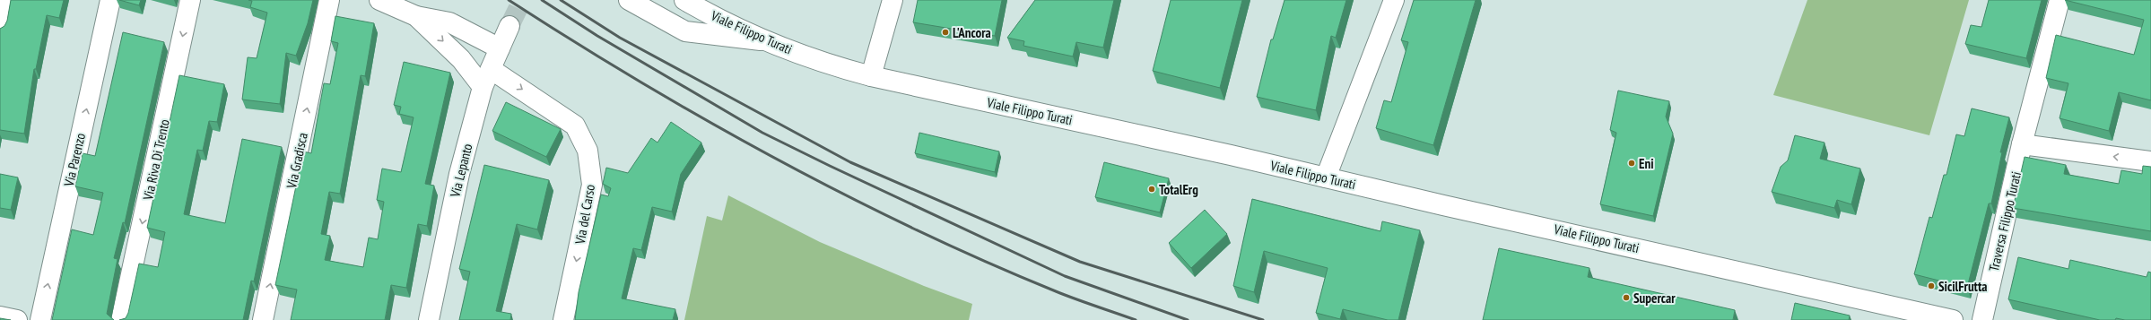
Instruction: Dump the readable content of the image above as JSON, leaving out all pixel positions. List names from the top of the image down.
{
  "streets": {
    "street": [
      "Viale Filippo Turati",
      "Via Parenzo",
      "Via Riva Di Trento",
      "Via Gradisca",
      "Via Lepanto",
      "Via del Carso",
      "Traversa Filippo Turati"
    ]
  },
  "crossings": [
    ["Via Lepanto", "Via del Carso"]
  ],
  "one_way": [
    "Via Parenzo",
    "Via Riva Di Trento",
    "Via Gradisca",
    "Via del Carso"
  ],
  "places": [
    "L'Ancora",
    "Eni",
    "TotalErg",
    "SicilFrutta",
    "Supercar"
  ]
}
